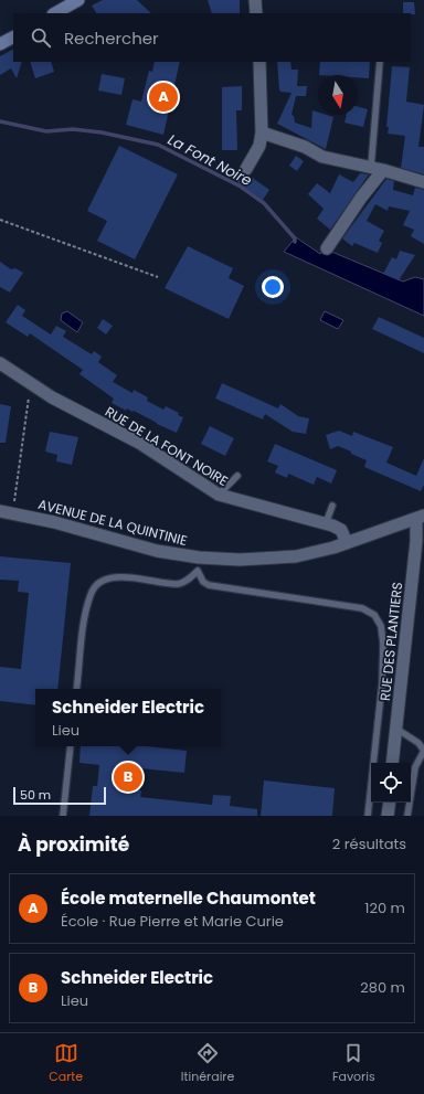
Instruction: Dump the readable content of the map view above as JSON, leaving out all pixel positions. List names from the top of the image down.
{
  "streets": {
    "street": ["RUE DE LA FONT NOIRE", "AVENUE DE LA QUINTINIE", "RUE DES PLANTIERS"]
  },
  "crossings": [
    ["RUE DE LA FONT NOIRE", "AVENUE DE LA QUINTINIE"],
    ["AVENUE DE LA QUINTINIE", "RUE DES PLANTIERS"]
  ],
  "water": ["La Font Noire"],
  "scale_bar": "50 m",
  "north": "bottom",
  "page": {
    "search": "Rechercher",
    "pins": ["A", "B"],
    "popup": ["Schneider Electric", "Lieu"],
    "scale": "50 m",
    "heading": ["À proximité", "2 résultats"],
    "list": [
      {
        "mark": "A",
        "name": "École maternelle Chaumontet",
        "note": "École · Rue Pierre et Marie Curie",
        "value": "120 m"
      },
      {
        "mark": "B",
        "name": "Schneider Electric",
        "note": "Lieu",
        "value": "280 m"
      }
    ],
    "nav": ["Carte", "Itinéraire", "Favoris"]
  }
}
